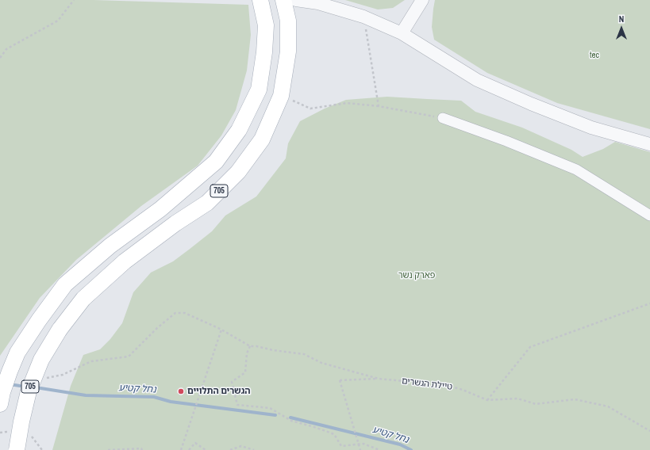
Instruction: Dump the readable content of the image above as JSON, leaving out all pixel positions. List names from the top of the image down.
{
  "streets": {
    "main road": ["705"],
    "path": ["טיילת הגשרים"]
  },
  "water": ["נחל קטיע"],
  "parks": ["tec", "פארק נשר"],
  "places": ["הגשרים התלויים"],
  "north": "top"
}
